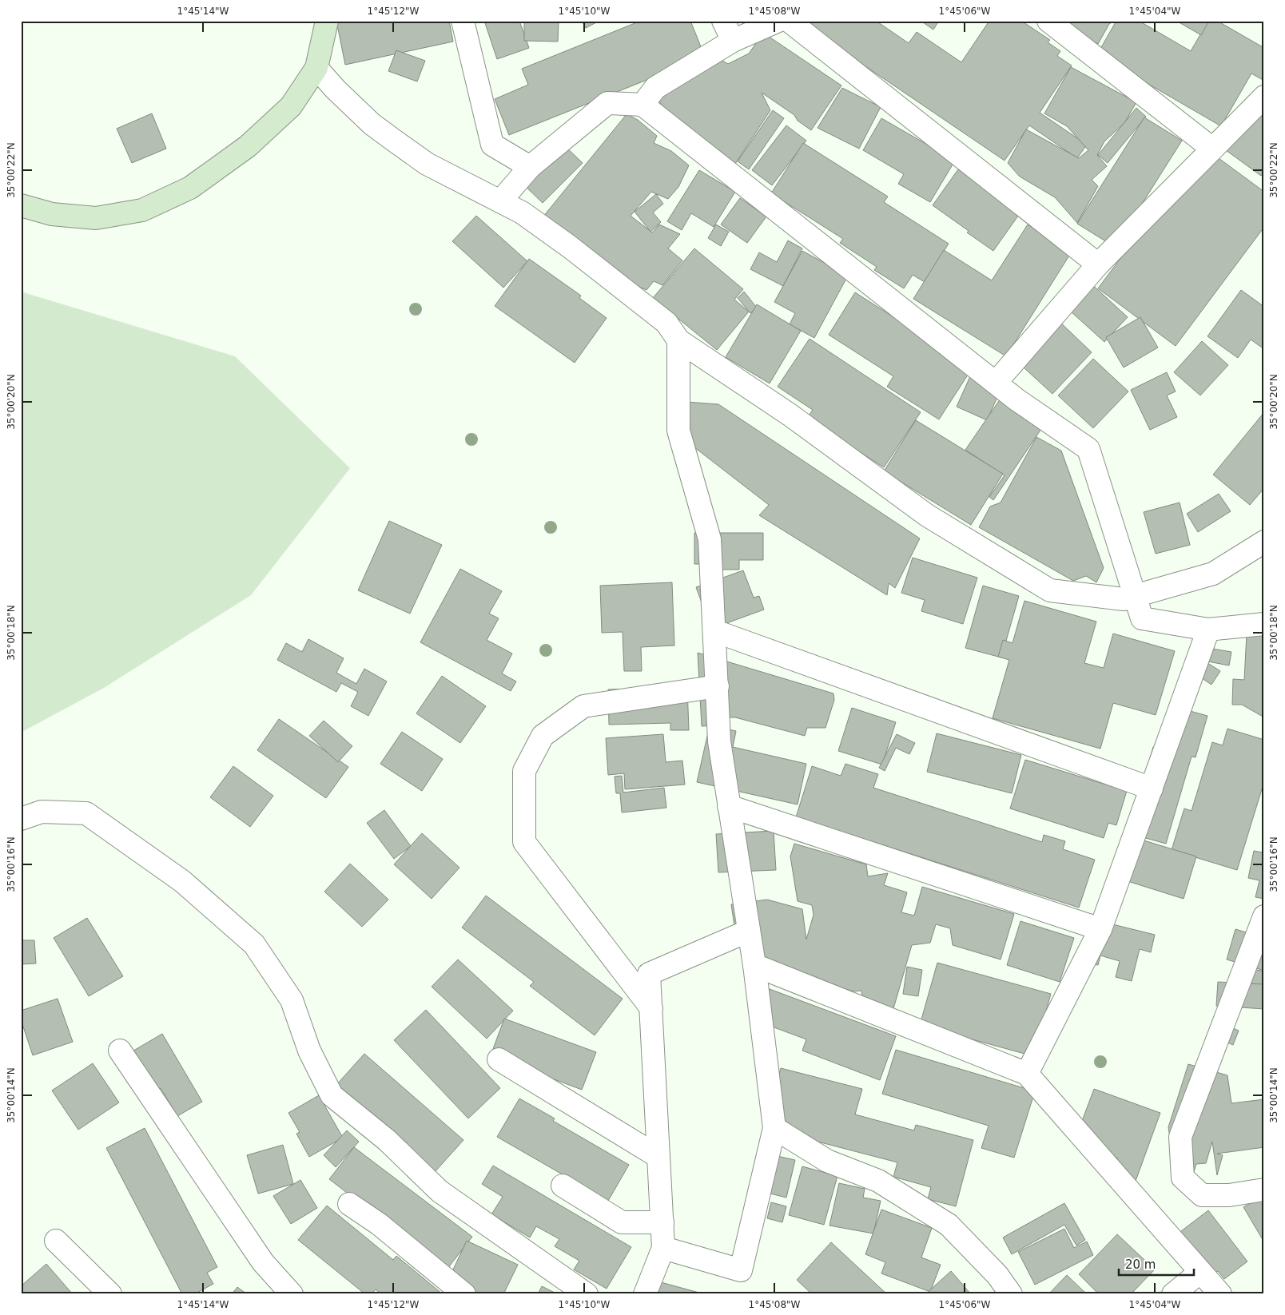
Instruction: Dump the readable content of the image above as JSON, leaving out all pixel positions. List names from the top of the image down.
{
  "scale_bar": "20 m",
  "coordinates": [
    "1°45'14\"W",
    "1°45'12\"W",
    "1°45'10\"W",
    "1°45'08\"W",
    "1°45'06\"W",
    "1°45'04\"W",
    "35°00'22\"N",
    "35°00'20\"N",
    "35°00'18\"N",
    "35°00'16\"N",
    "35°00'14\"N"
  ]
}
